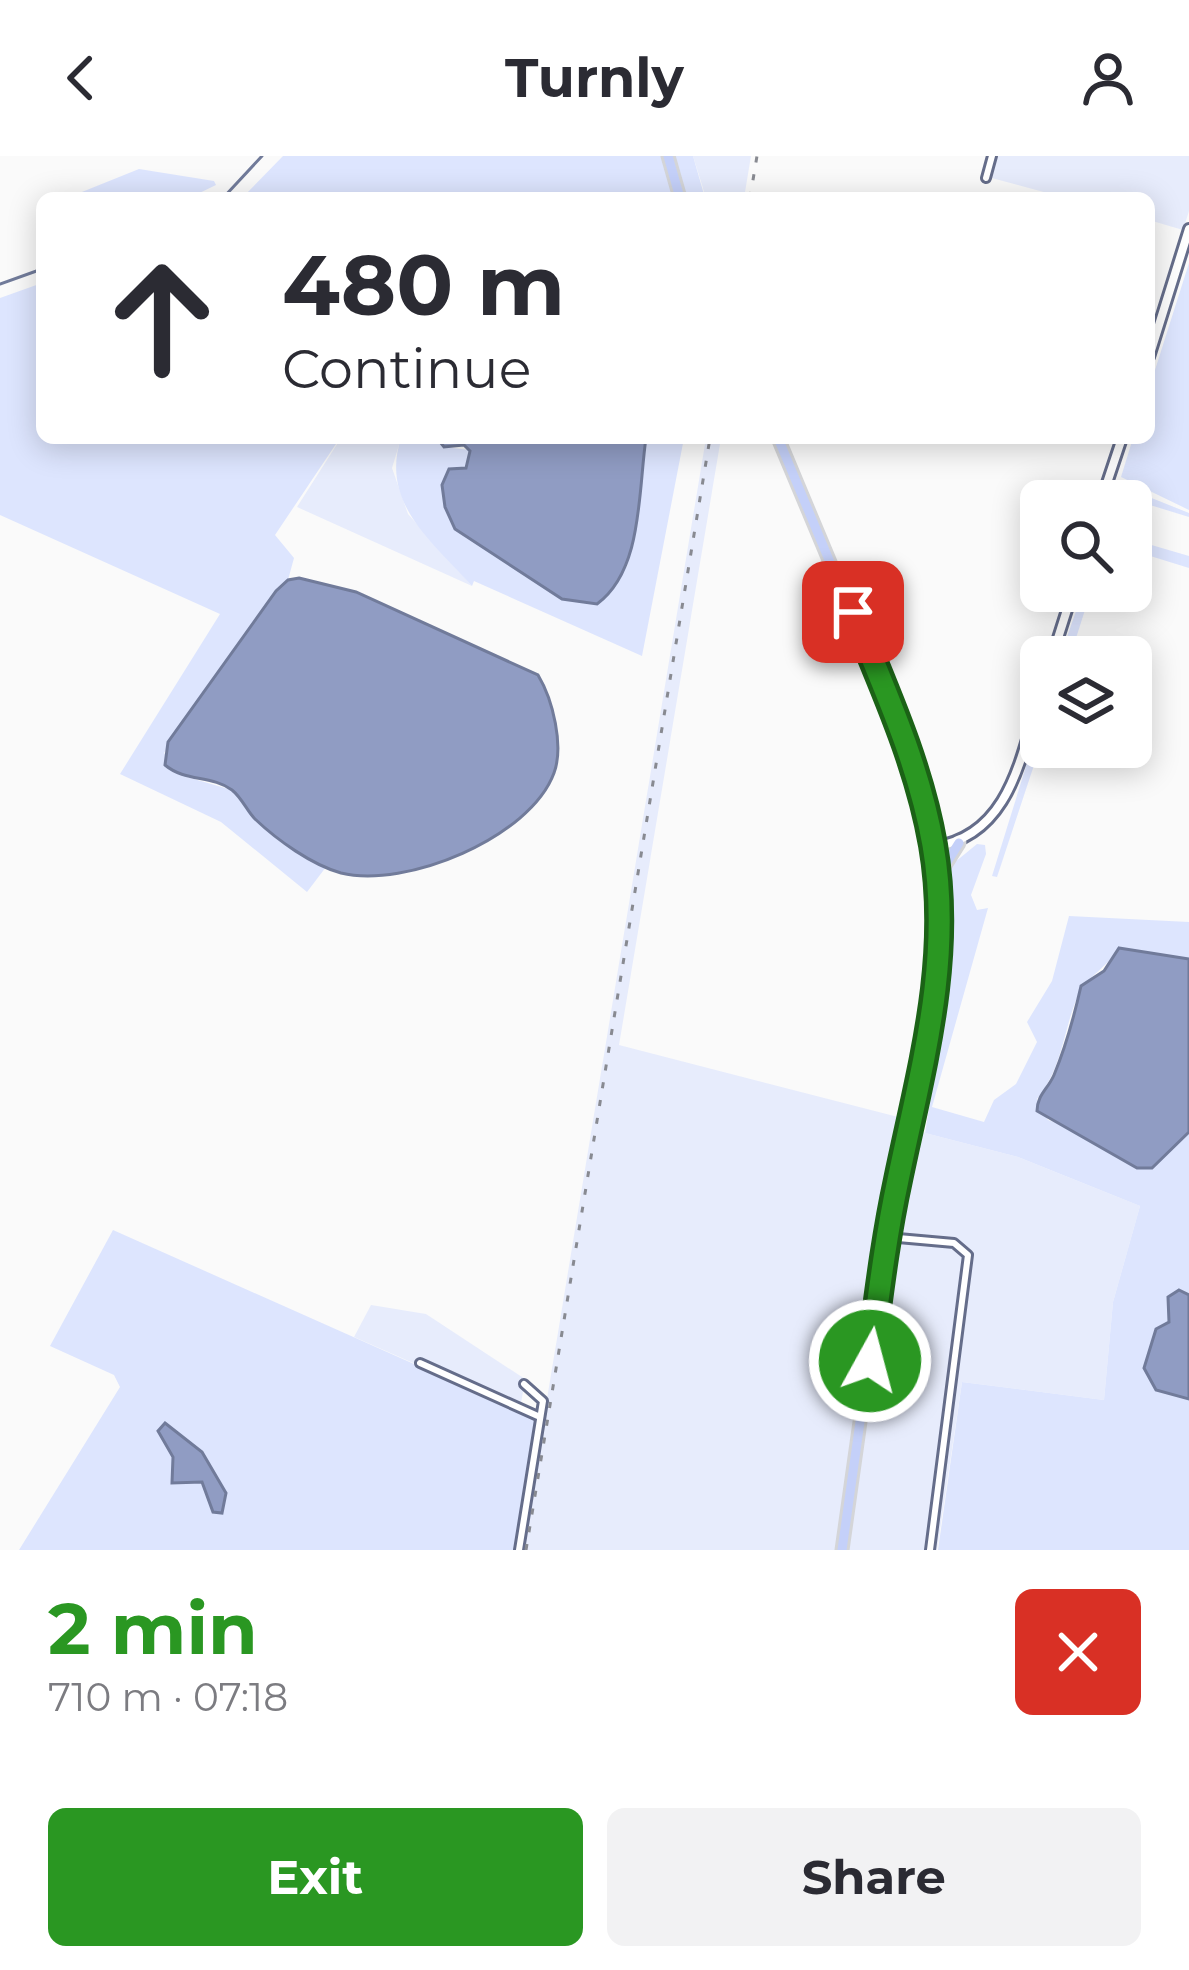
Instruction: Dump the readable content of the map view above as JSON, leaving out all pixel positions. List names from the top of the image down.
{
  "page": {
    "header": "Turnly",
    "turn": ["480 m", "Continue"],
    "heading": ["2 min", "710 m · 07:18"],
    "buttons": ["Exit", "Share"]
  }
}
